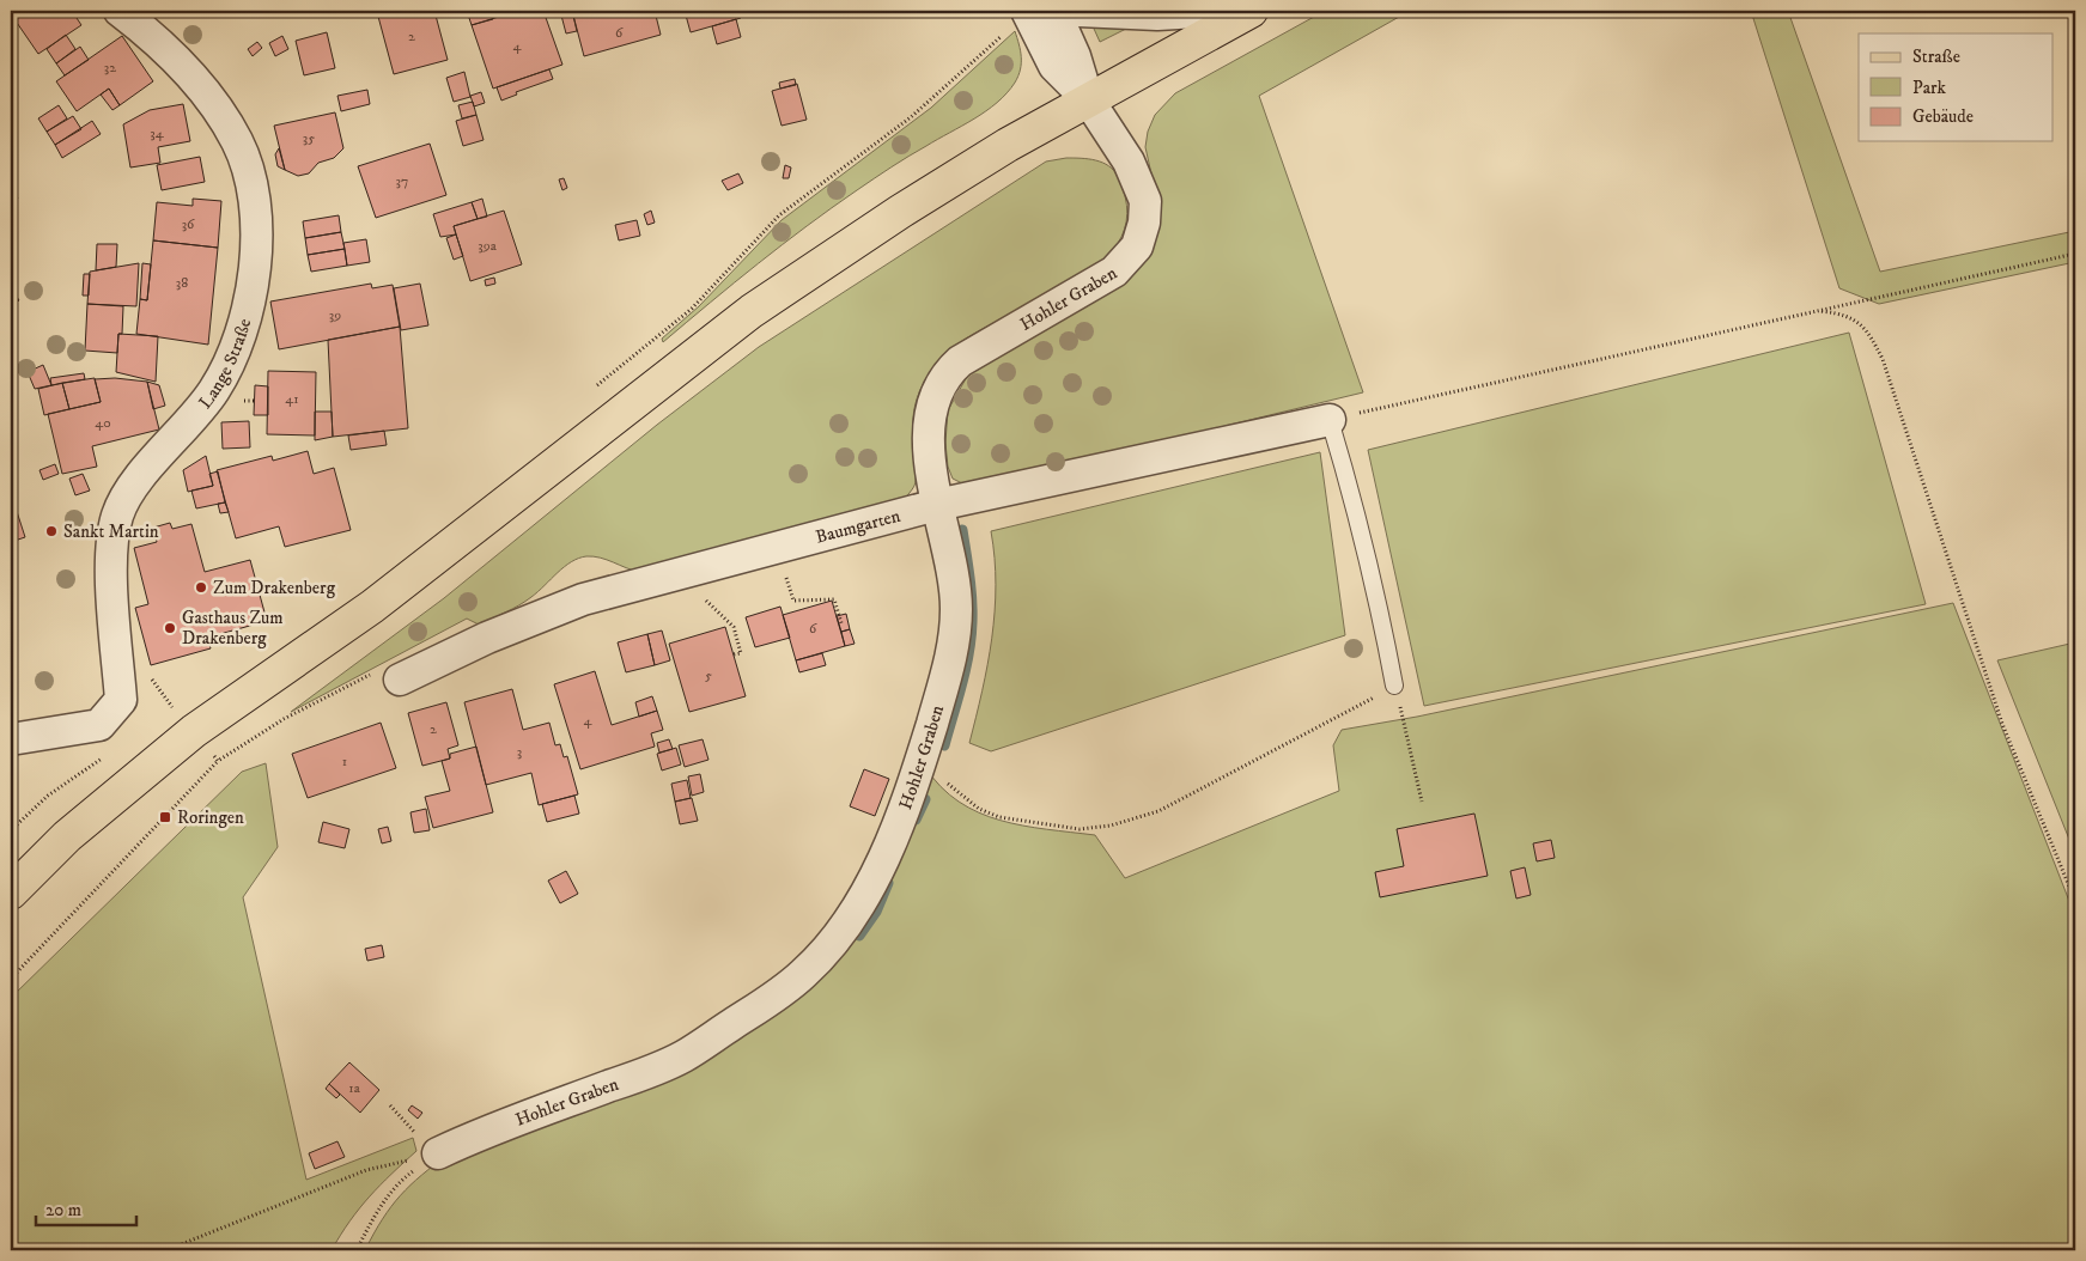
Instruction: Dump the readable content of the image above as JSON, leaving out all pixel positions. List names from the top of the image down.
{
  "streets": {
    "street": ["Hohler Graben", "Lange Straße", "Baumgarten"]
  },
  "crossings": [
    ["Hohler Graben", "Baumgarten"]
  ],
  "places": {
    "other": ["Sankt Martin", "Zum Drakenberg", "Gasthaus Zum Drakenberg"],
    "transit": ["Roringen"]
  },
  "house_numbers": [
    "6",
    "2",
    "4",
    "32",
    "34",
    "35",
    "37",
    "36",
    "39a",
    "38",
    "39",
    "41",
    "40",
    "6",
    "5",
    "4",
    "2",
    "3",
    "1",
    "1a"
  ],
  "legend": ["Straße", "Park", "Gebäude"],
  "scale_bar": "20 m"
}
